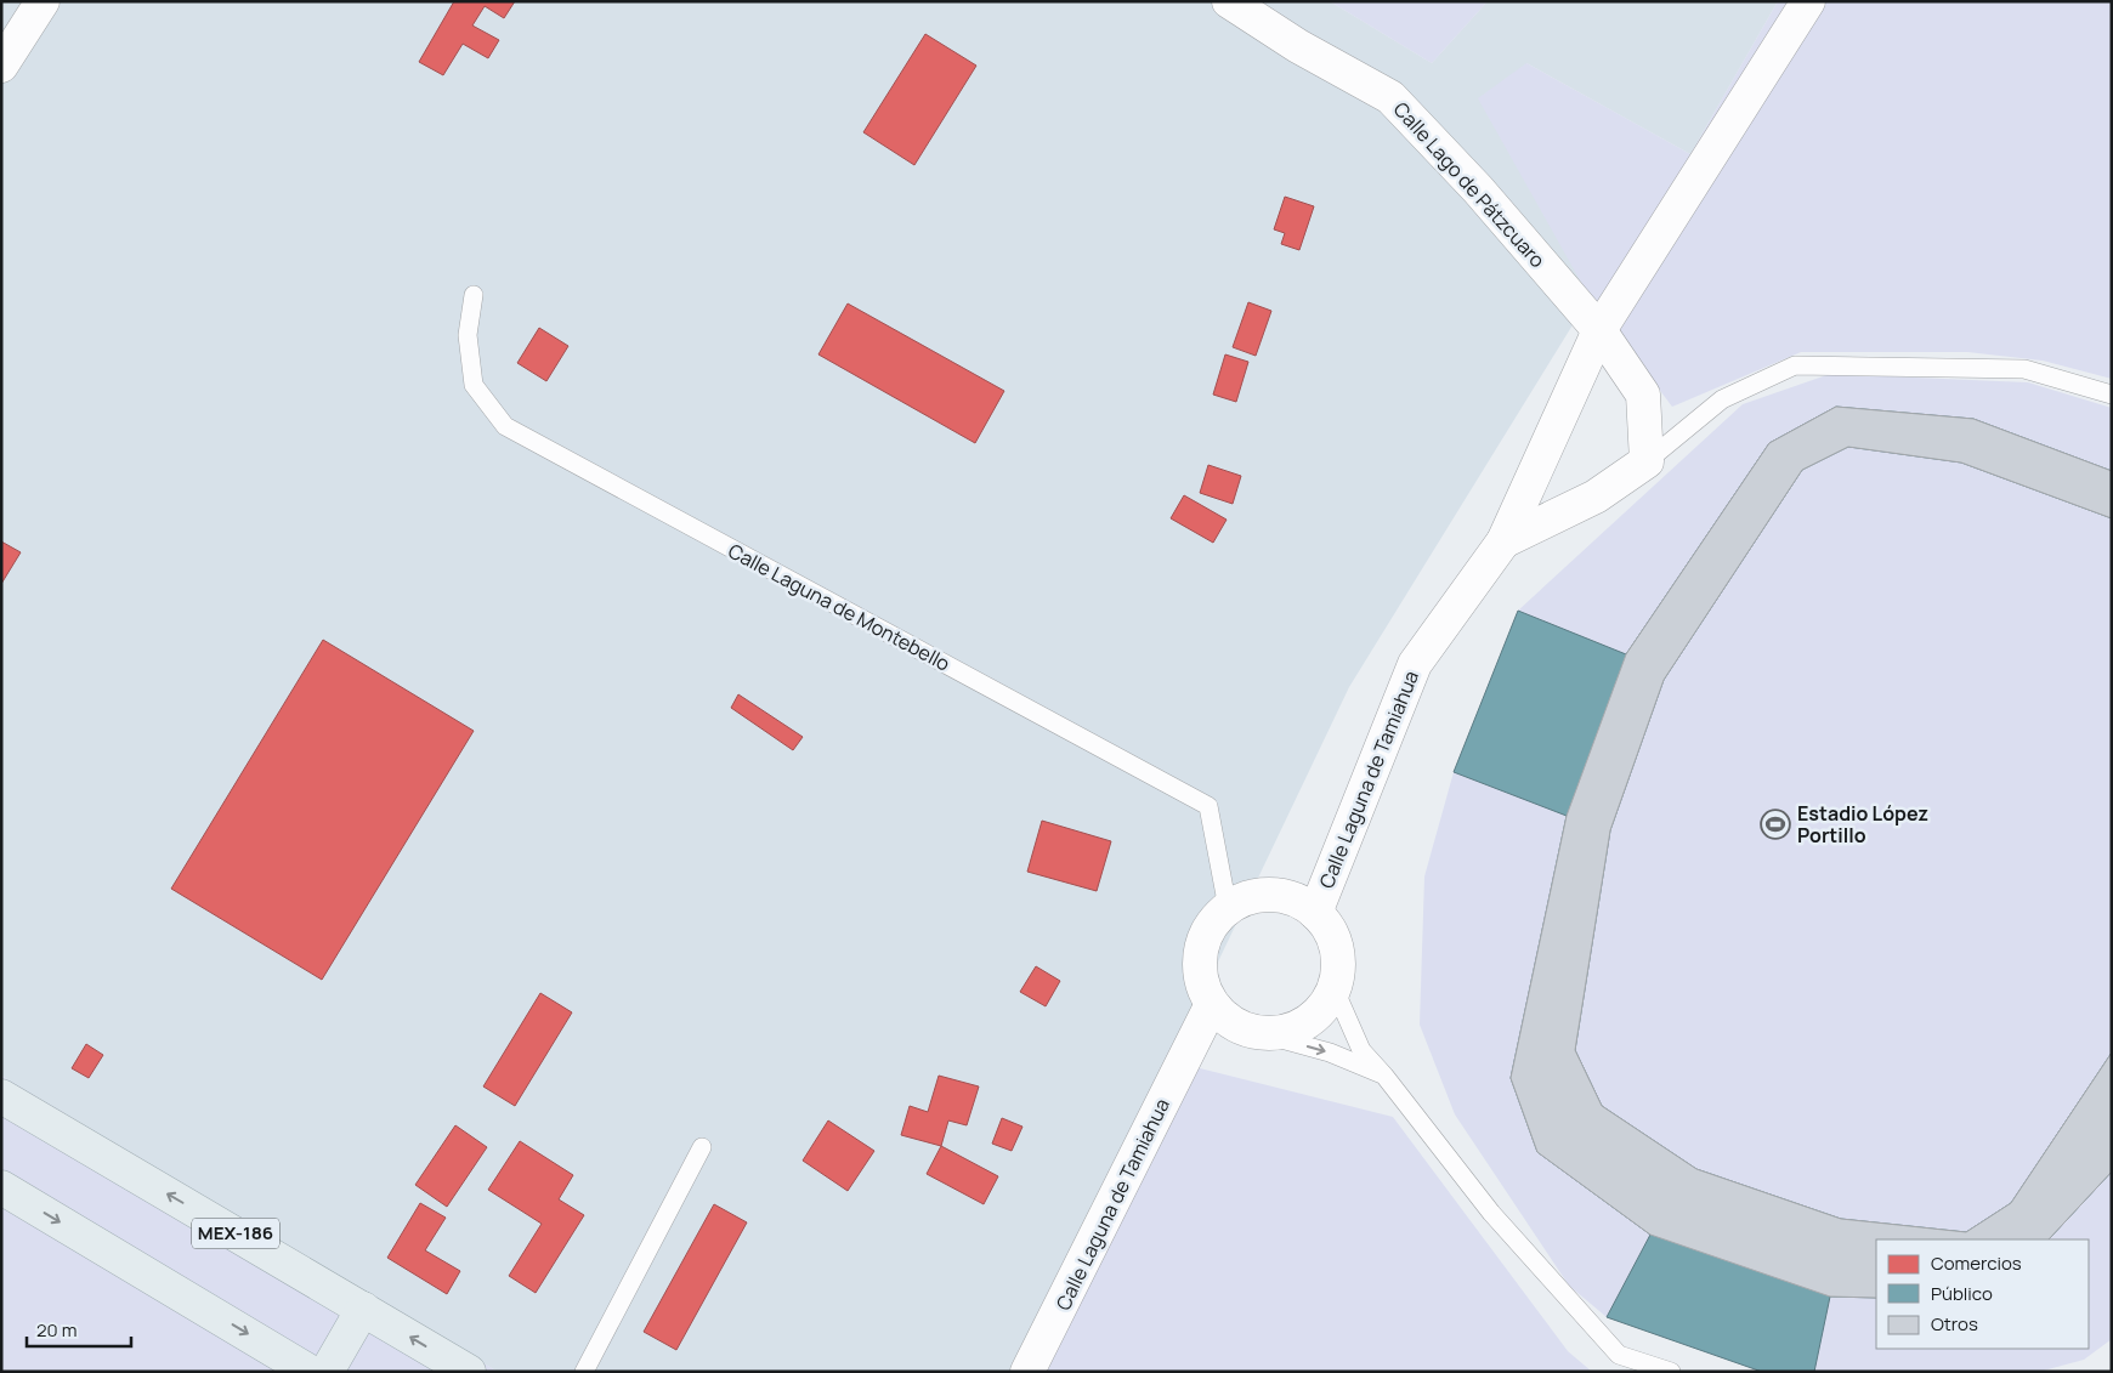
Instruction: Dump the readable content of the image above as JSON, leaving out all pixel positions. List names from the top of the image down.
{
  "streets": {
    "main road": ["MEX-186"],
    "street": ["Calle Lago de Pátzcuaro", "Calle Laguna de Tamiahua"],
    "lane": ["Calle Laguna de Montebello"]
  },
  "crossings": [
    ["Calle Lago de Pátzcuaro", "Calle Laguna de Tamiahua"],
    ["Calle Laguna de Montebello", "Calle Laguna de Tamiahua"]
  ],
  "places": {
    "sports": ["Estadio López Portillo"]
  },
  "legend": ["Comercios", "Público", "Otros"],
  "scale_bar": "20 m"
}
